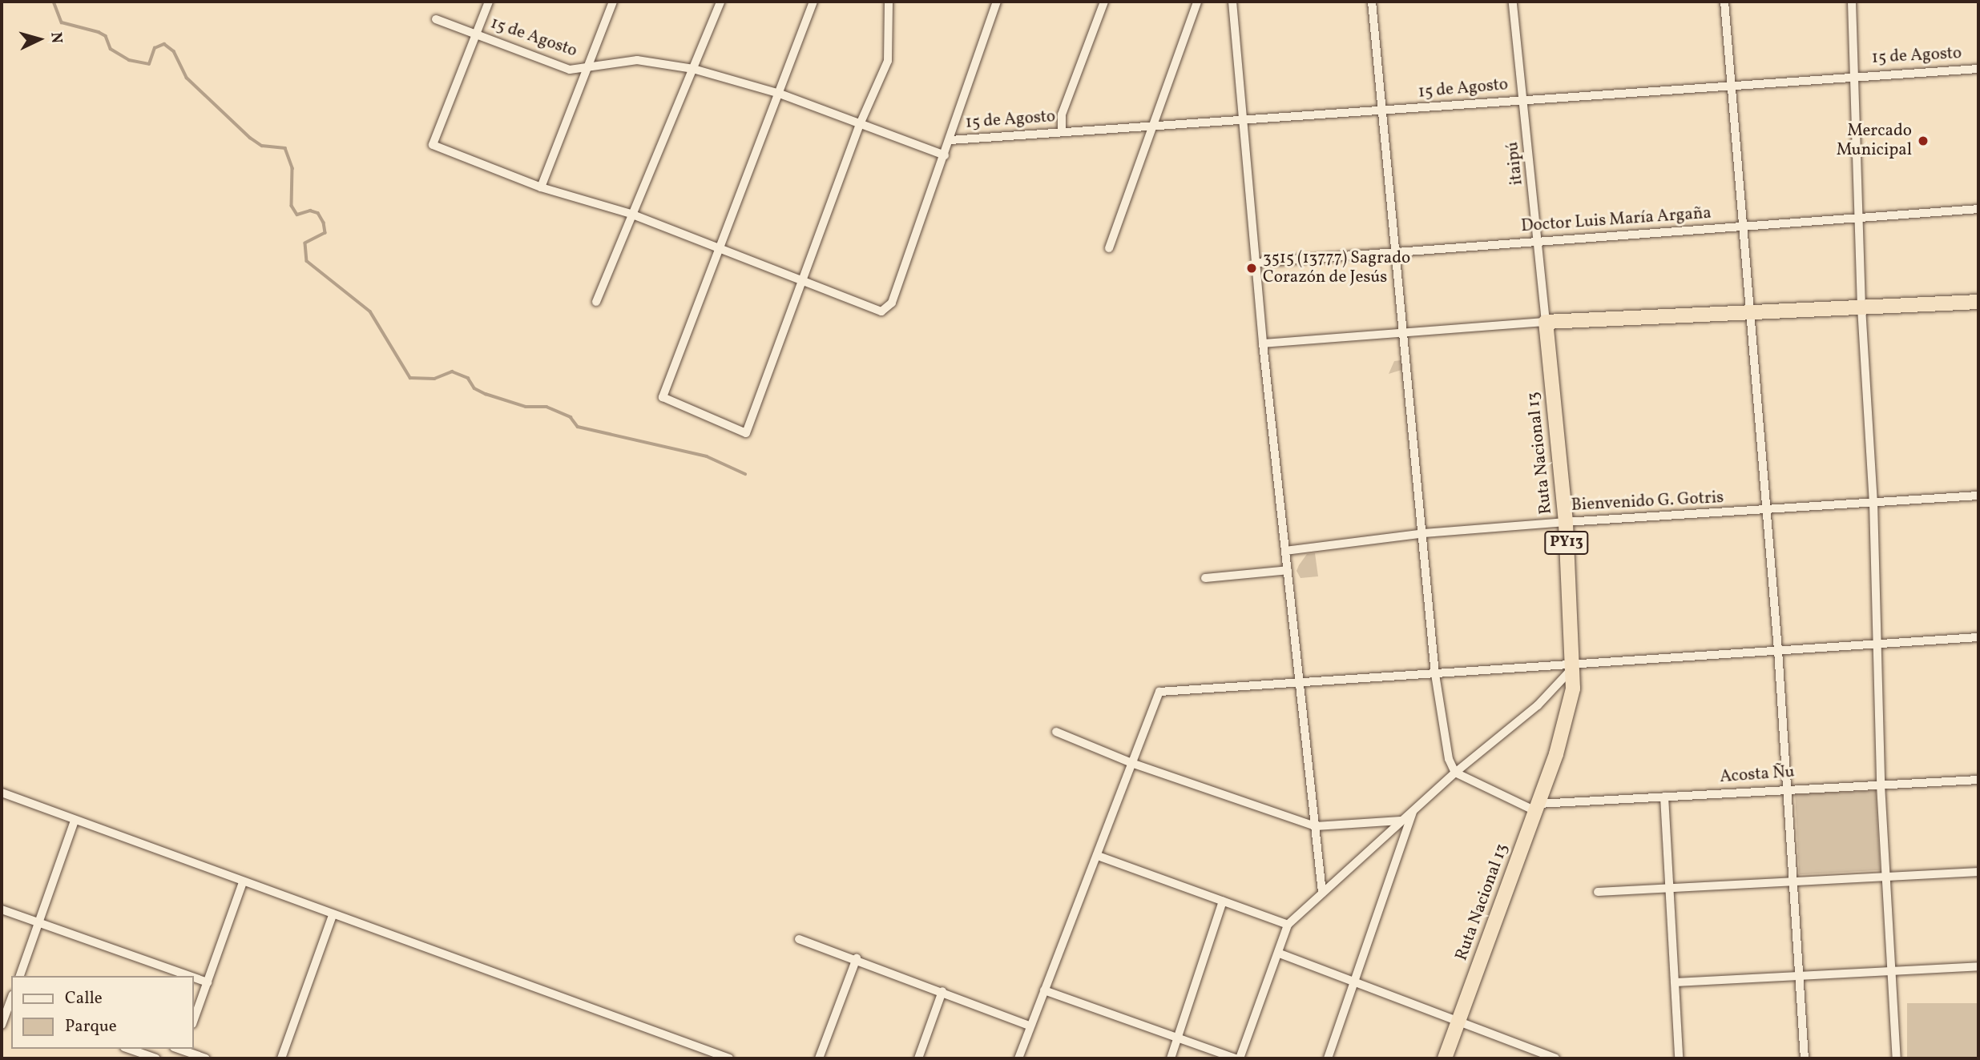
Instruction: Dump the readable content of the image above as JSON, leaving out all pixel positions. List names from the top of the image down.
{
  "streets": {
    "highway": ["Ruta Nacional 13", "PY13"],
    "street": [
      "15 de Agosto",
      "itaipú",
      "Doctor Luis María Argaña",
      "Bienvenido G. Gotris",
      "Acosta Ñu"
    ]
  },
  "crossings": [
    ["15 de Agosto", "itaipú"],
    ["itaipú", "Doctor Luis María Argaña"],
    ["itaipú", "Ruta Nacional 13"],
    ["Ruta Nacional 13", "Bienvenido G. Gotris"],
    ["Ruta Nacional 13", "Acosta Ñu"]
  ],
  "places": ["Mercado Municipal", "3515 (13777) Sagrado Corazón de Jesús"],
  "legend": ["Calle", "Parque"],
  "north": "right"
}
